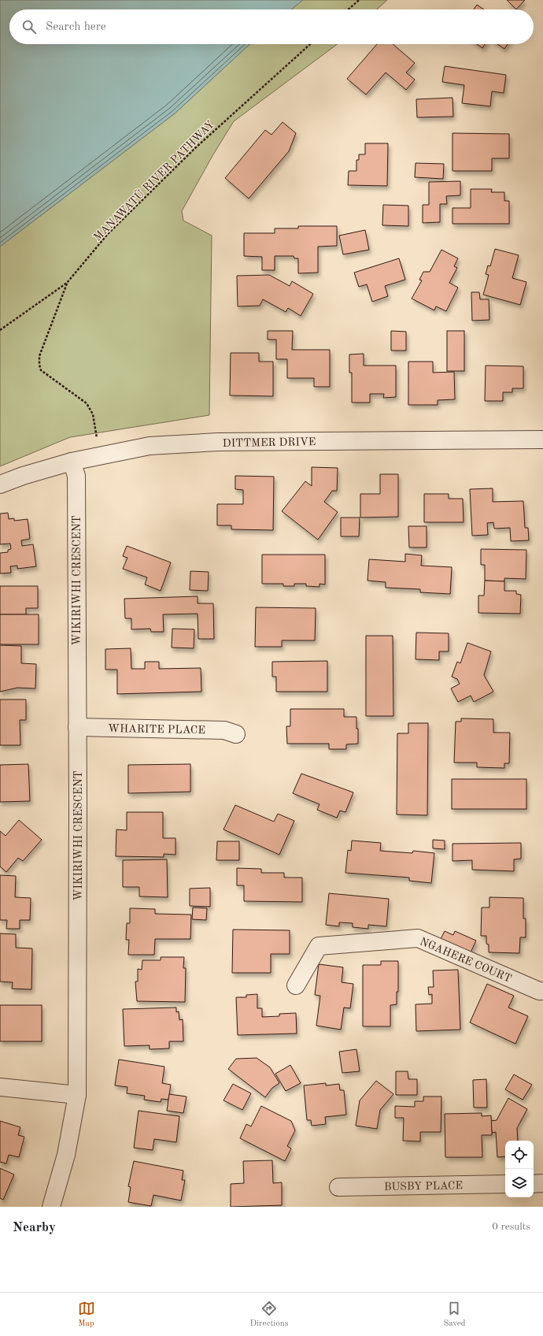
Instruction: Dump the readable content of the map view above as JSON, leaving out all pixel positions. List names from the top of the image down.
{
  "streets": {
    "street": [
      "DITTMER DRIVE",
      "WIKIRIWHI CRESCENT",
      "WHARITE PLACE",
      "NGAHERE COURT",
      "BUSBY PLACE"
    ],
    "path": ["MANAWATŪ RIVER PATHWAY"]
  },
  "crossings": [
    ["DITTMER DRIVE", "WIKIRIWHI CRESCENT"],
    ["WIKIRIWHI CRESCENT", "WHARITE PLACE"]
  ],
  "page": {
    "search": "Search here",
    "heading": ["Nearby", "0 results"],
    "nav": ["Map", "Directions", "Saved"]
  }
}
